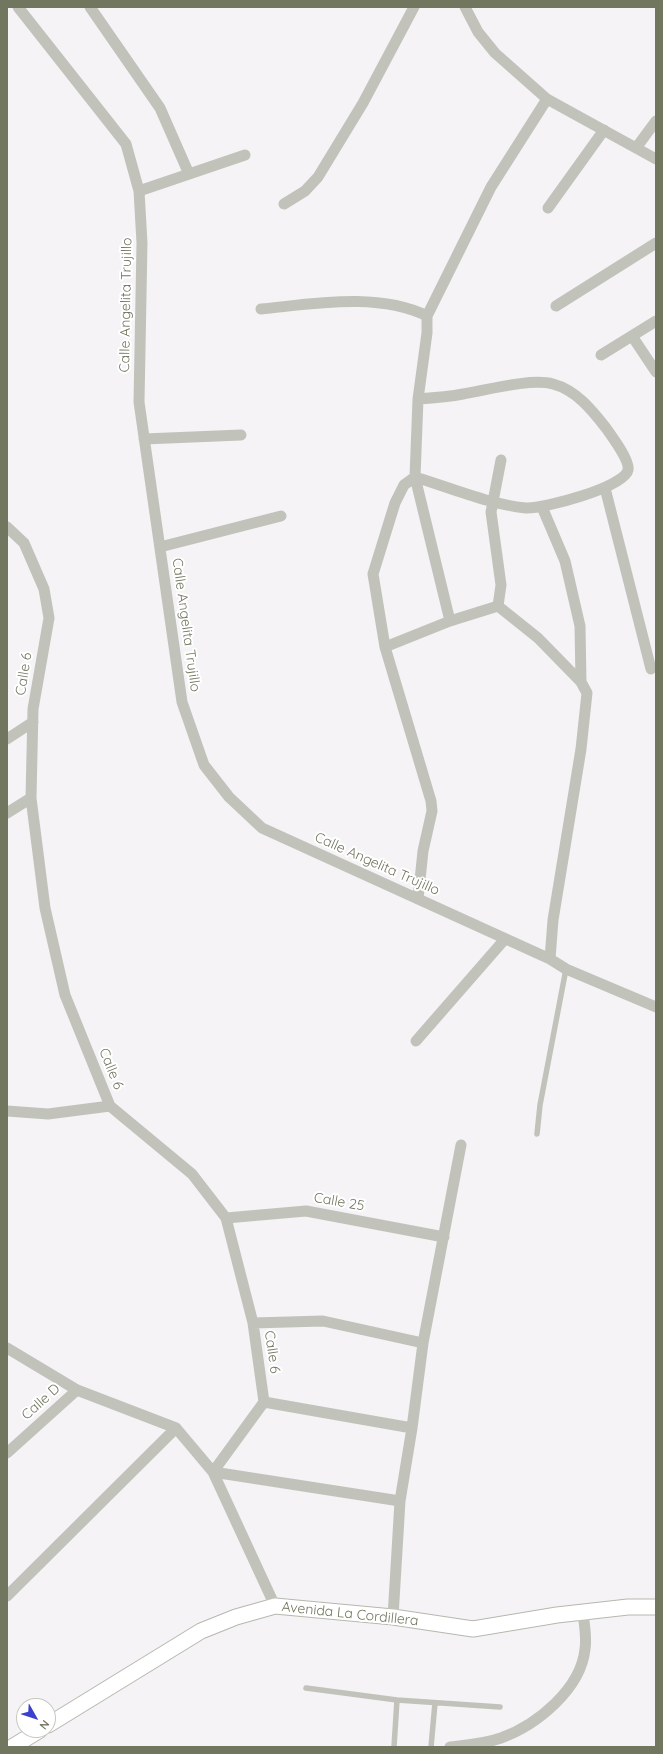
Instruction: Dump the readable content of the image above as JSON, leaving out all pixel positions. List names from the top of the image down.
{
  "streets": {
    "main road": ["Avenida La Cordillera"],
    "street": [
      "Calle Angelita Trujillo",
      "Calle 6",
      "Calle 25",
      "Calle D"
    ]
  },
  "crossings": [
    ["Calle 6", "Calle 25"]
  ],
  "north": "bottom right"
}
